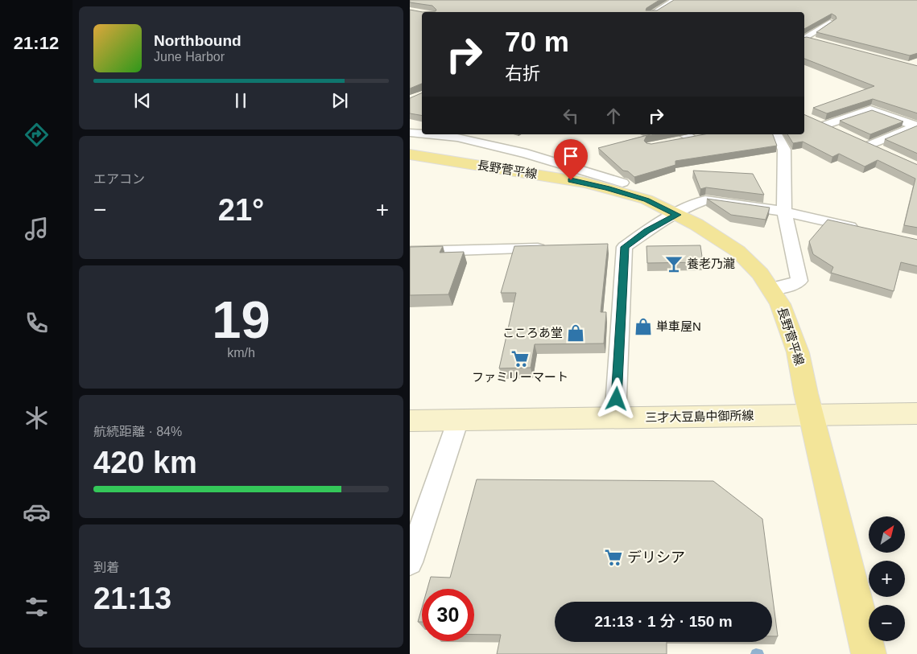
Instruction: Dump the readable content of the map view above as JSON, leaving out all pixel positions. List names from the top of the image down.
{
  "streets": {
    "main road": ["長野菅平線", "三才大豆島中御所線"]
  },
  "crossings": [
    ["長野菅平線", "三才大豆島中御所線"]
  ],
  "places": {
    "bar": ["養老乃瀧"],
    "shop": ["単車屋N", "こころあ堂"],
    "supermarket": ["ファミリーマート", "デリシア"]
  },
  "north": "top right",
  "page": {
    "tabs": "21:12",
    "turn": ["70 m", "右折"],
    "song": ["Northbound", "June Harbor"],
    "tile": [
      "エアコン",
      ["19", "km/h"],
      ["航続距離 · 84%", "420 km"],
      ["到着", "21:13"]
    ],
    "heat": ["−", "21°", "+"],
    "map_buttons": ["+", "−"],
    "limit": "30",
    "trip": "21:13 · 1 分 · 150 m"
  }
}
